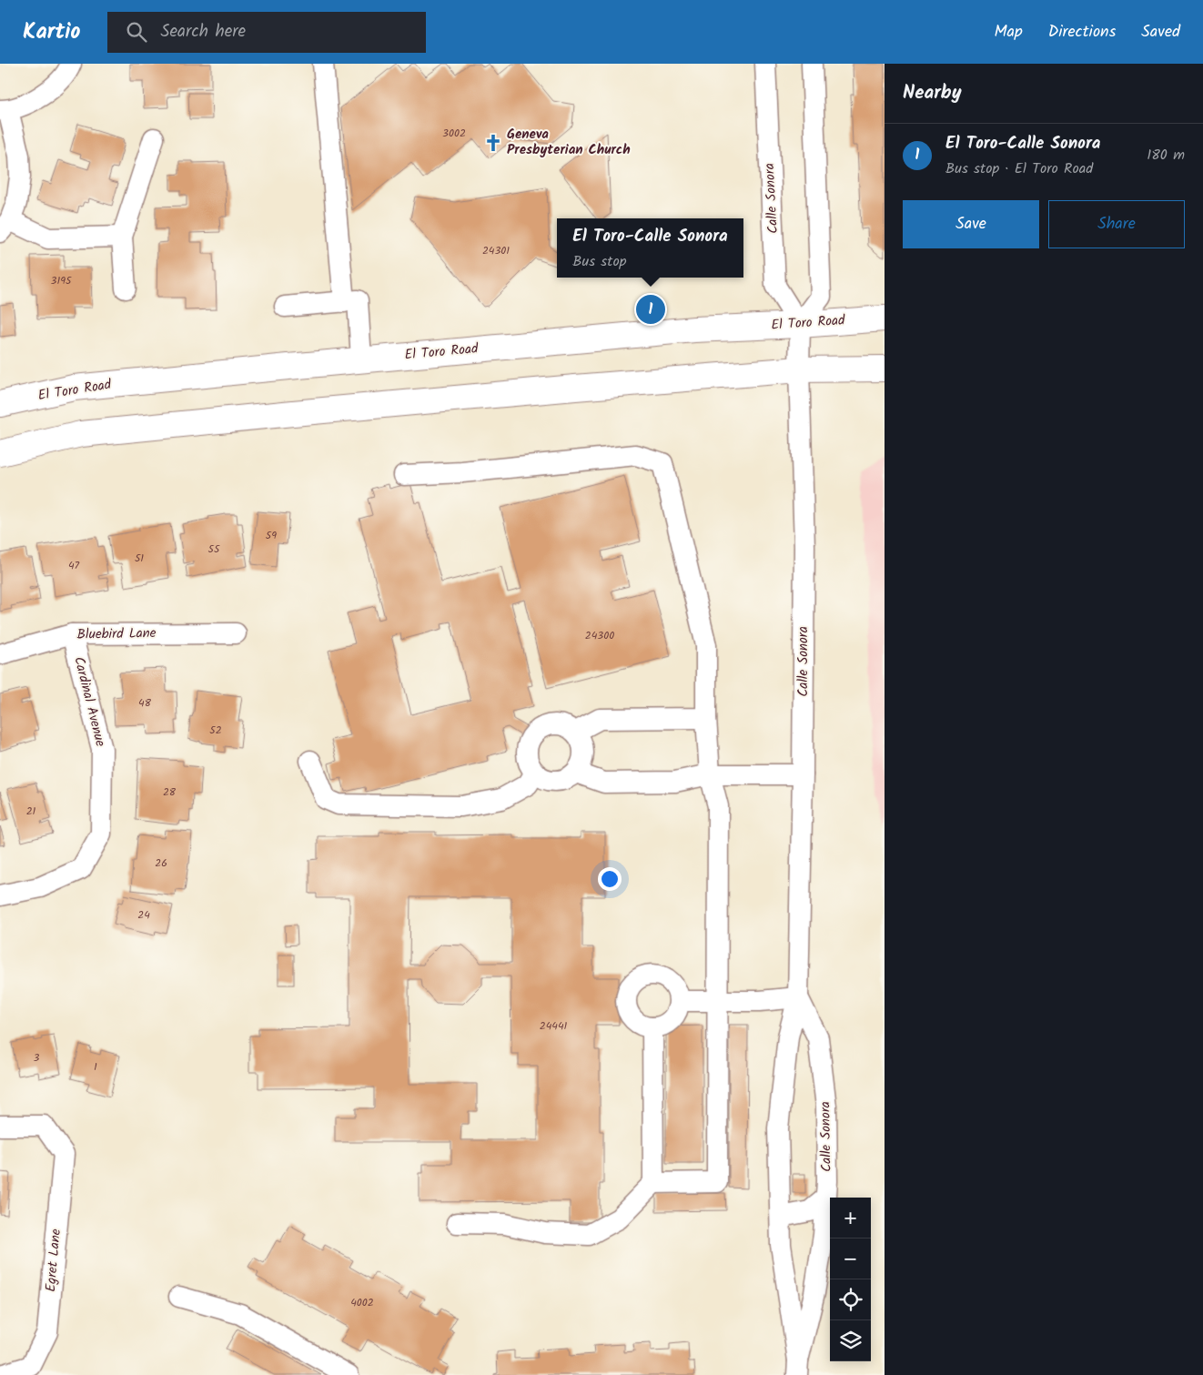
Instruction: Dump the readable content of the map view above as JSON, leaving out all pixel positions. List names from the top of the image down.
{
  "streets": {
    "main road": ["El Toro Road"],
    "street": [
      "Calle Sonora",
      "Bluebird Lane",
      "Cardinal Avenue",
      "Egret Lane"
    ]
  },
  "crossings": [
    ["Calle Sonora", "El Toro Road"],
    ["Bluebird Lane", "Cardinal Avenue"]
  ],
  "places": {
    "church": ["Geneva Presbyterian Church"]
  },
  "house_numbers": [
    "3002",
    "24301",
    "3195",
    "59",
    "55",
    "51",
    "47",
    "24300",
    "48",
    "52",
    "28",
    "21",
    "26",
    "24",
    "24441",
    "3",
    "1",
    "4002"
  ],
  "page": {
    "header": "Kartio",
    "search": "Search here",
    "nav": ["Map", "Directions", "Saved"],
    "heading": "Nearby",
    "list": [
      {
        "mark": "1",
        "name": "El Toro-Calle Sonora",
        "note": "Bus stop · El Toro Road",
        "value": "180 m"
      }
    ],
    "buttons": ["Save", "Share"],
    "popup": ["El Toro-Calle Sonora", "Bus stop"],
    "pins": "1",
    "map_buttons": ["+", "−"]
  }
}
